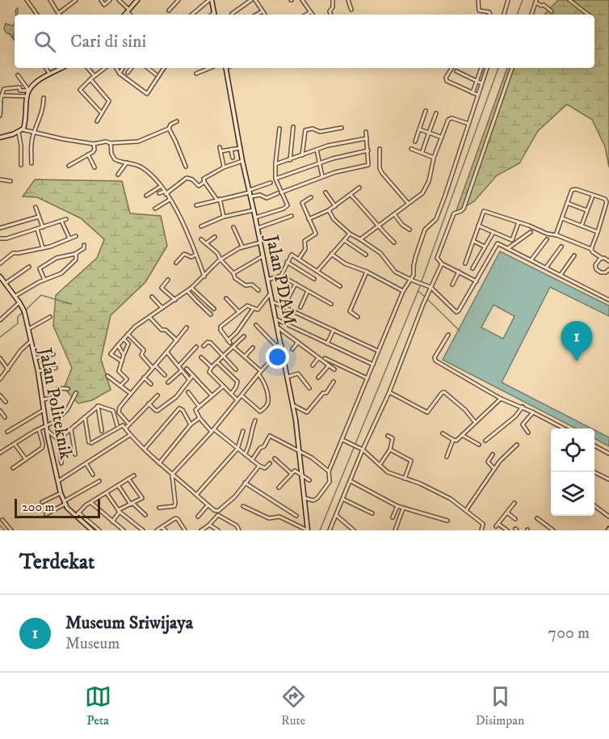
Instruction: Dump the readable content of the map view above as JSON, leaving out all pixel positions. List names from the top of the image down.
{
  "streets": {
    "street": ["Jalan PDAM", "Jalan Politeknik"]
  },
  "scale_bar": "200 m",
  "page": {
    "search": "Cari di sini",
    "pins": "1",
    "scale": "200 m",
    "heading": "Terdekat",
    "list": [
      {
        "mark": "1",
        "name": "Museum Sriwijaya",
        "note": "Museum",
        "value": "700 m"
      }
    ],
    "nav": ["Peta", "Rute", "Disimpan"]
  }
}
